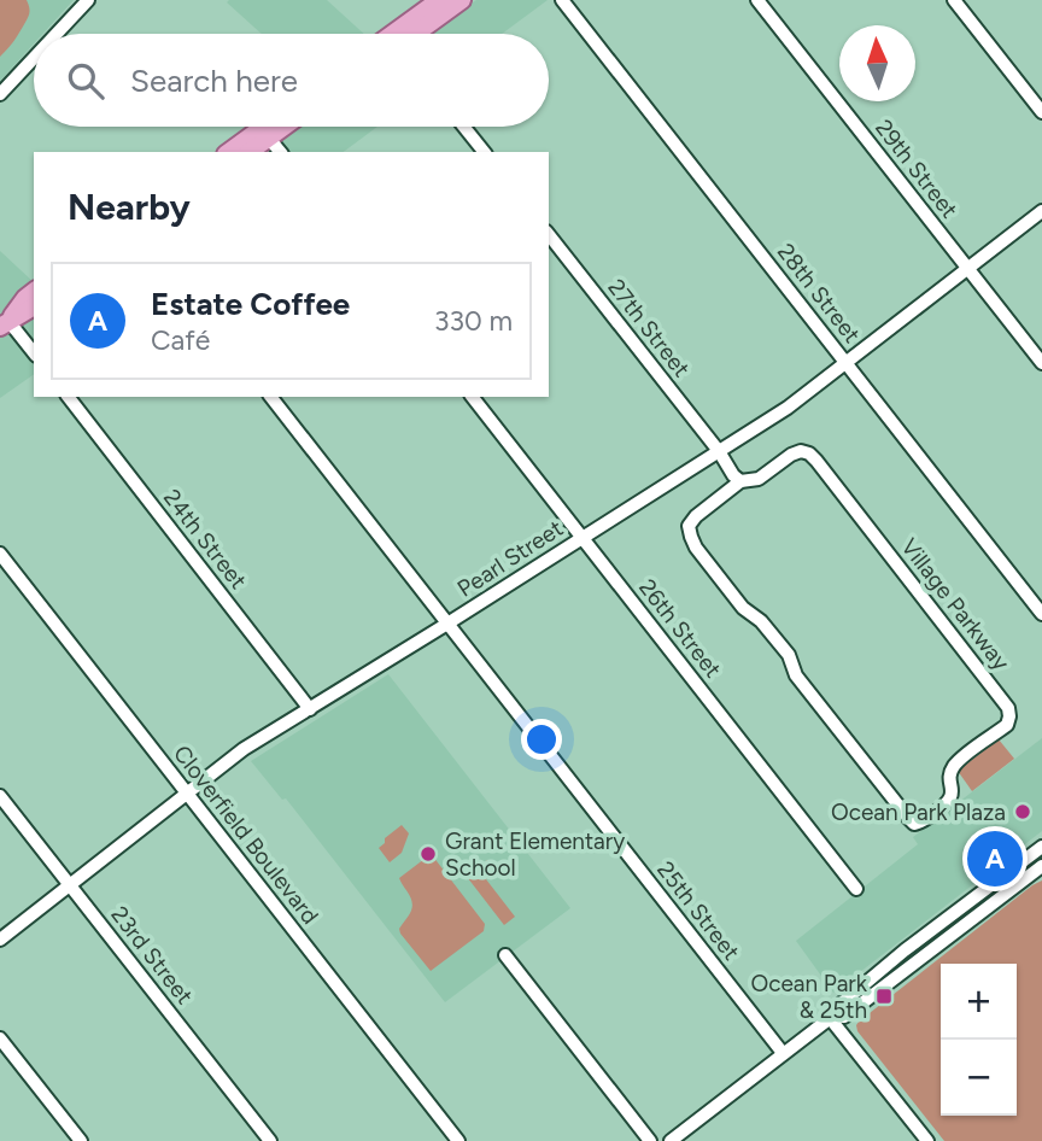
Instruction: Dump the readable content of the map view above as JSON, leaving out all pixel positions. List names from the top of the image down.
{
  "streets": {
    "street": [
      "29th Street",
      "28th Street",
      "27th Street",
      "24th Street",
      "Pearl Street",
      "Village Parkway",
      "26th Street",
      "Cloverfield Boulevard",
      "25th Street",
      "23rd Street"
    ]
  },
  "crossings": [
    ["29th Street", "Pearl Street"],
    ["28th Street", "Pearl Street"],
    ["27th Street", "Pearl Street"],
    ["27th Street", "Village Parkway"],
    ["24th Street", "Pearl Street"],
    ["Pearl Street", "26th Street"],
    ["Pearl Street", "Cloverfield Boulevard"],
    ["Pearl Street", "25th Street"],
    ["Pearl Street", "23rd Street"]
  ],
  "places": {
    "other": ["Ocean Park Plaza", "Grant Elementary School"],
    "transit": ["Ocean Park & 25th"]
  },
  "north": "top",
  "page": {
    "search": "Search here",
    "heading": "Nearby",
    "list": [
      {
        "mark": "A",
        "name": "Estate Coffee",
        "note": "Café",
        "value": "330 m"
      }
    ],
    "pins": "A",
    "map_buttons": ["+", "−"]
  }
}
